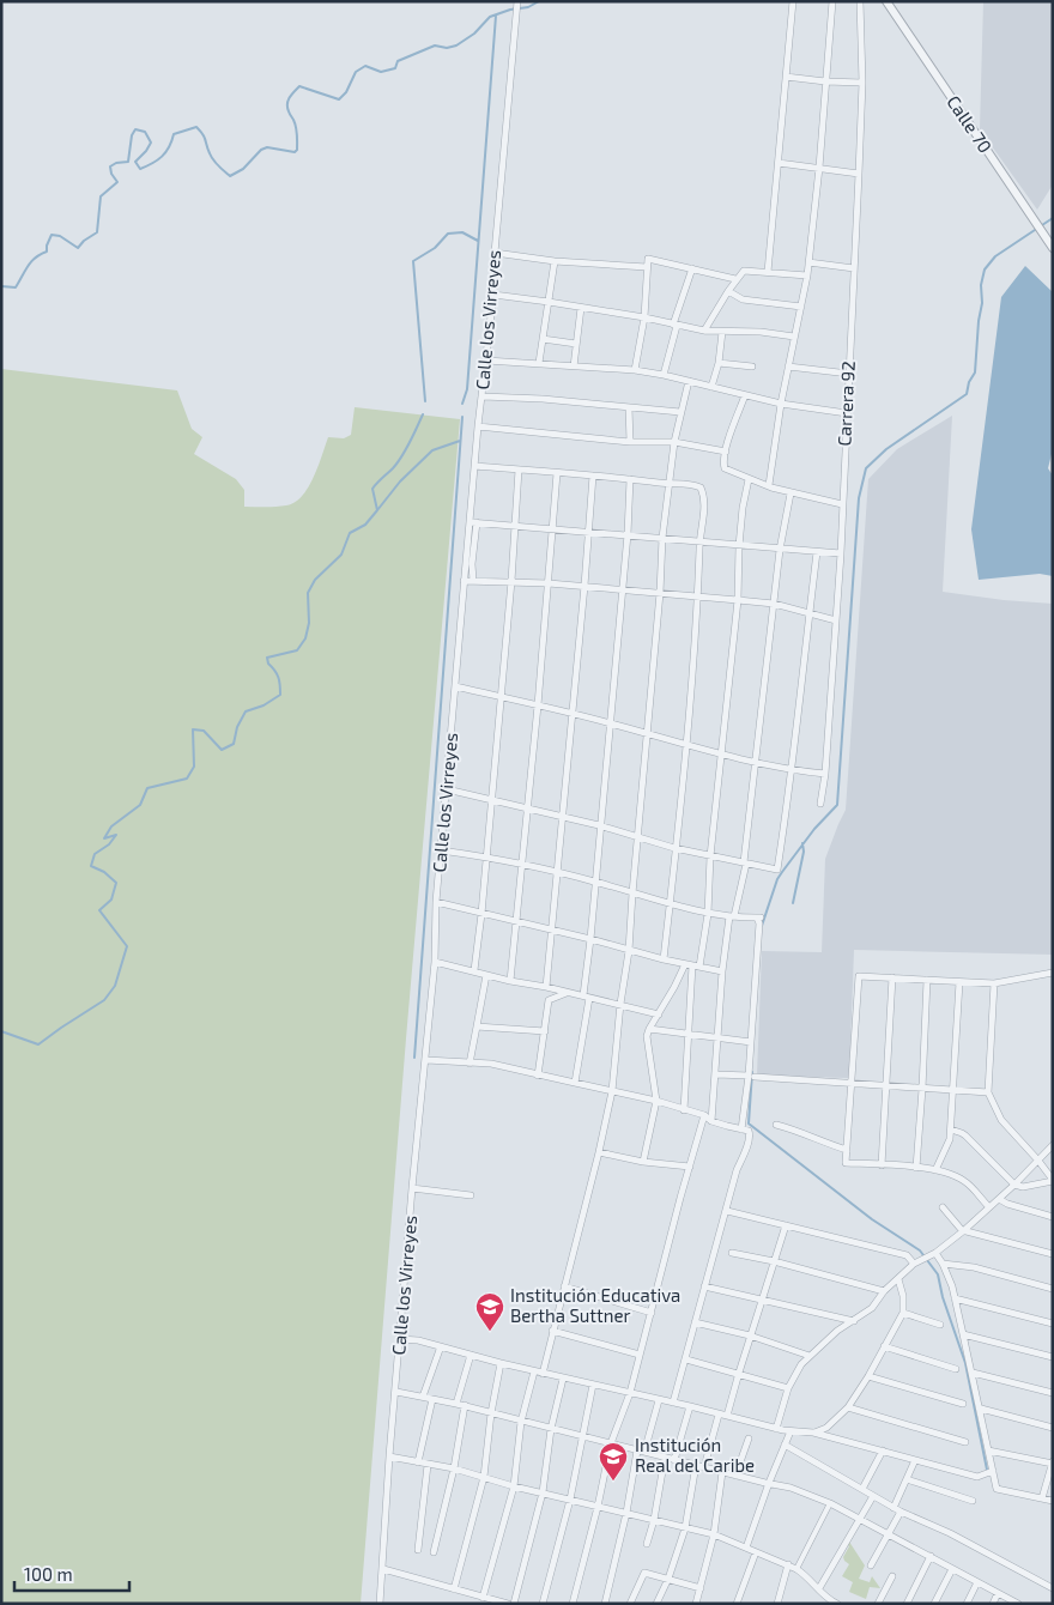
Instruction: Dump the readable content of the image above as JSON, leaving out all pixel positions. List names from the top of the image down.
{
  "streets": {
    "street": ["Calle 70", "Calle los Virreyes", "Carrera 92"]
  },
  "places": {
    "school or university": ["Institución Educativa Bertha Suttner", "Institución Real del Caribe"]
  },
  "scale_bar": "100 m"
}
